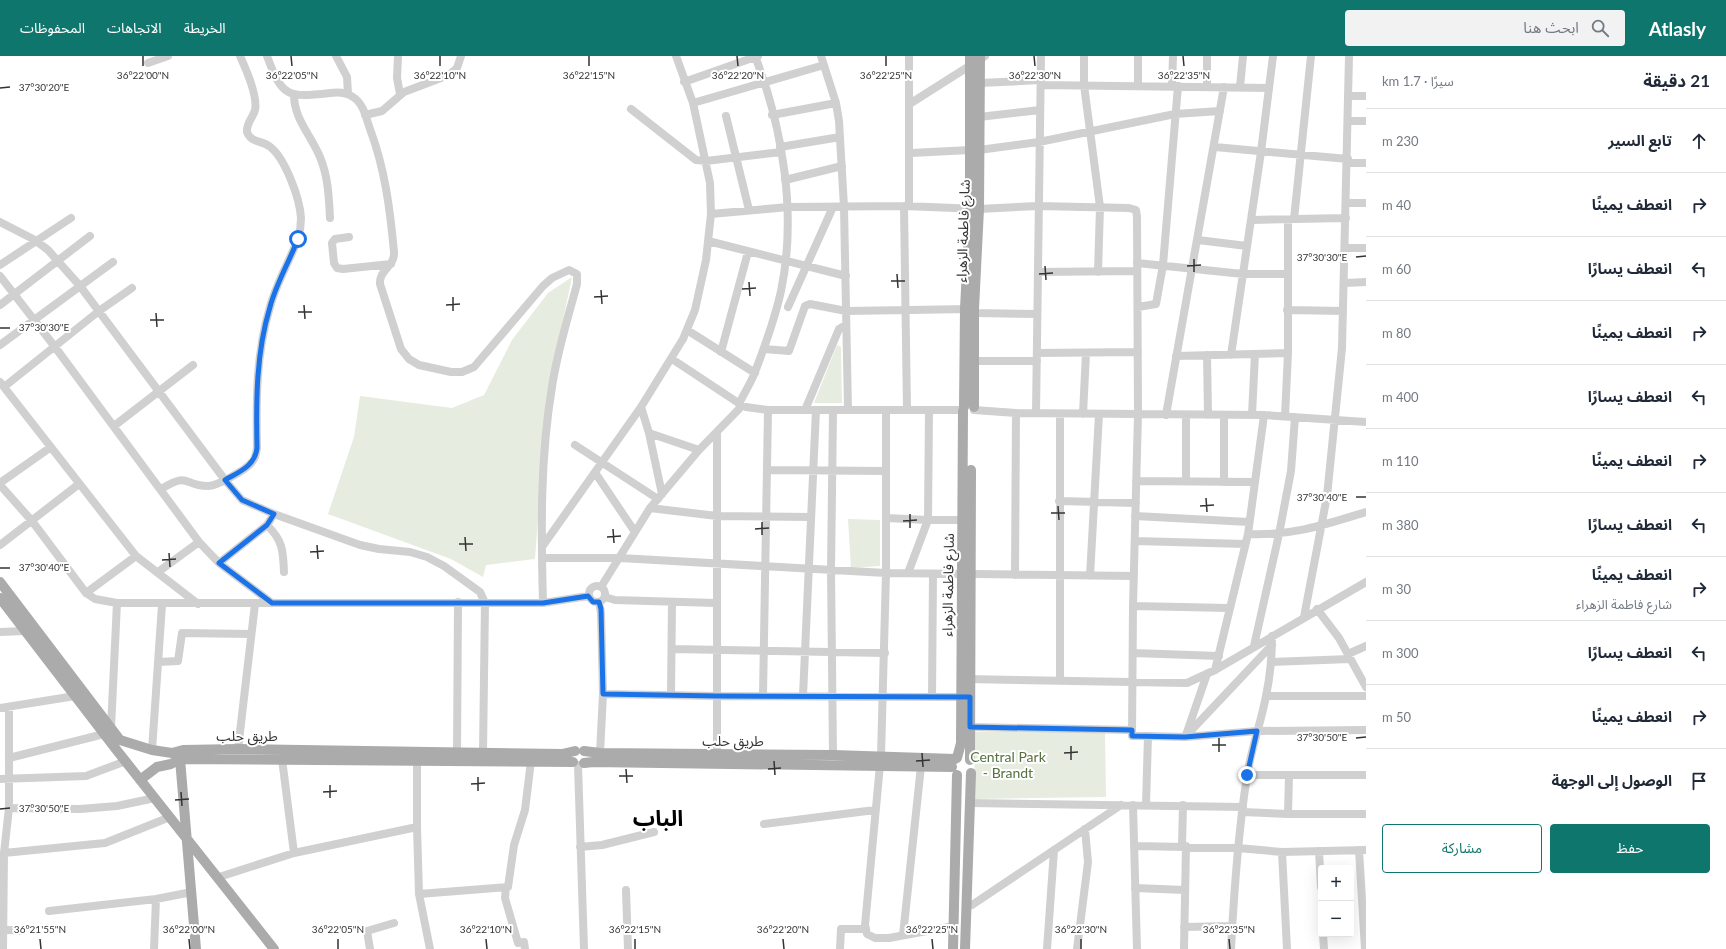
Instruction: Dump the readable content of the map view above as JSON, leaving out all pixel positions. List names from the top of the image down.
{
  "streets": {
    "main road": ["شارع فاطمة الزهراء", "طريق حلب"]
  },
  "districts": ["الباب"],
  "parks": ["Central Park - Brandt"],
  "page": {
    "header": "Atlasly",
    "search": "ابحث هنا",
    "nav": ["الخريطة", "الاتجاهات", "المحفوظات"],
    "heading": ["21 دقيقة", "سيرًا · 1.7 km"],
    "list": [
      ["تابع السير", "230 m"],
      ["انعطف يمينًا", "40 m"],
      ["انعطف يسارًا", "60 m"],
      ["انعطف يمينًا", "80 m"],
      ["انعطف يسارًا", "400 m"],
      ["انعطف يمينًا", "110 m"],
      ["انعطف يسارًا", "380 m"],
      ["انعطف يمينًا", "شارع فاطمة الزهراء", "30 m"],
      ["انعطف يسارًا", "300 m"],
      ["انعطف يمينًا", "50 m"],
      "الوصول إلى الوجهة"
    ],
    "buttons": ["حفظ", "مشاركة"],
    "map_buttons": ["+", "−"]
  },
  "coordinates": [
    "36°22'15\"N",
    "36°22'35\"N",
    "36°22'00\"N",
    "36°22'05\"N",
    "36°22'10\"N",
    "36°22'20\"N",
    "36°22'25\"N",
    "36°22'30\"N",
    "37°30'20\"E",
    "37°30'30\"E",
    "37°30'40\"E",
    "37°30'50\"E",
    "36°21'55\"N"
  ]
}
